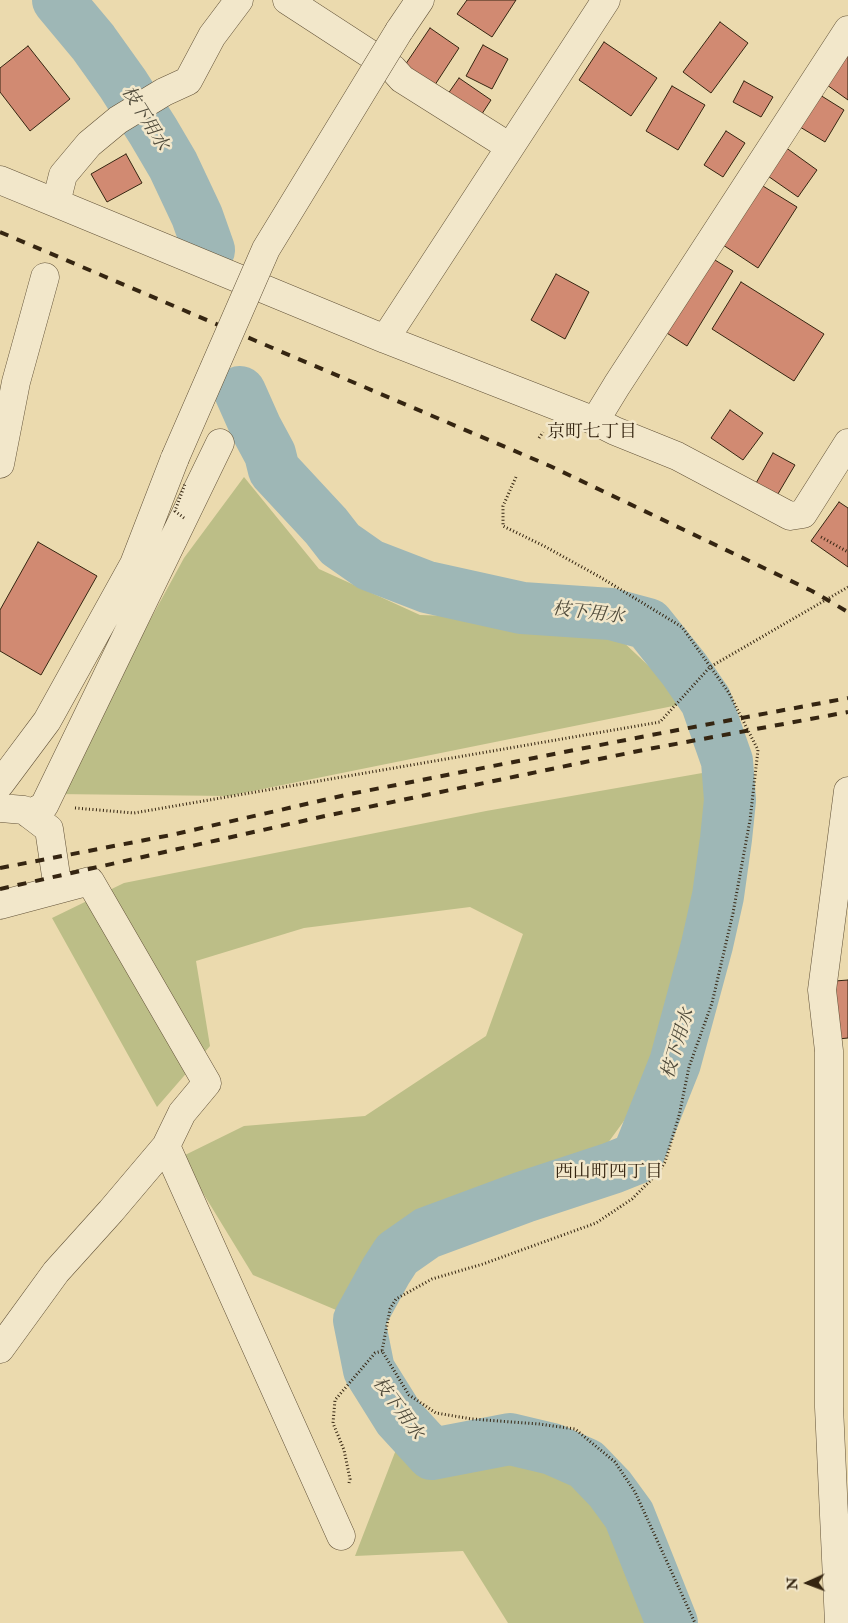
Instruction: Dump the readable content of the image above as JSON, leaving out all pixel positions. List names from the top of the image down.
{
  "districts": ["京町七丁目", "西山町四丁目"],
  "water": ["枝下用水"],
  "north": "left"
}
